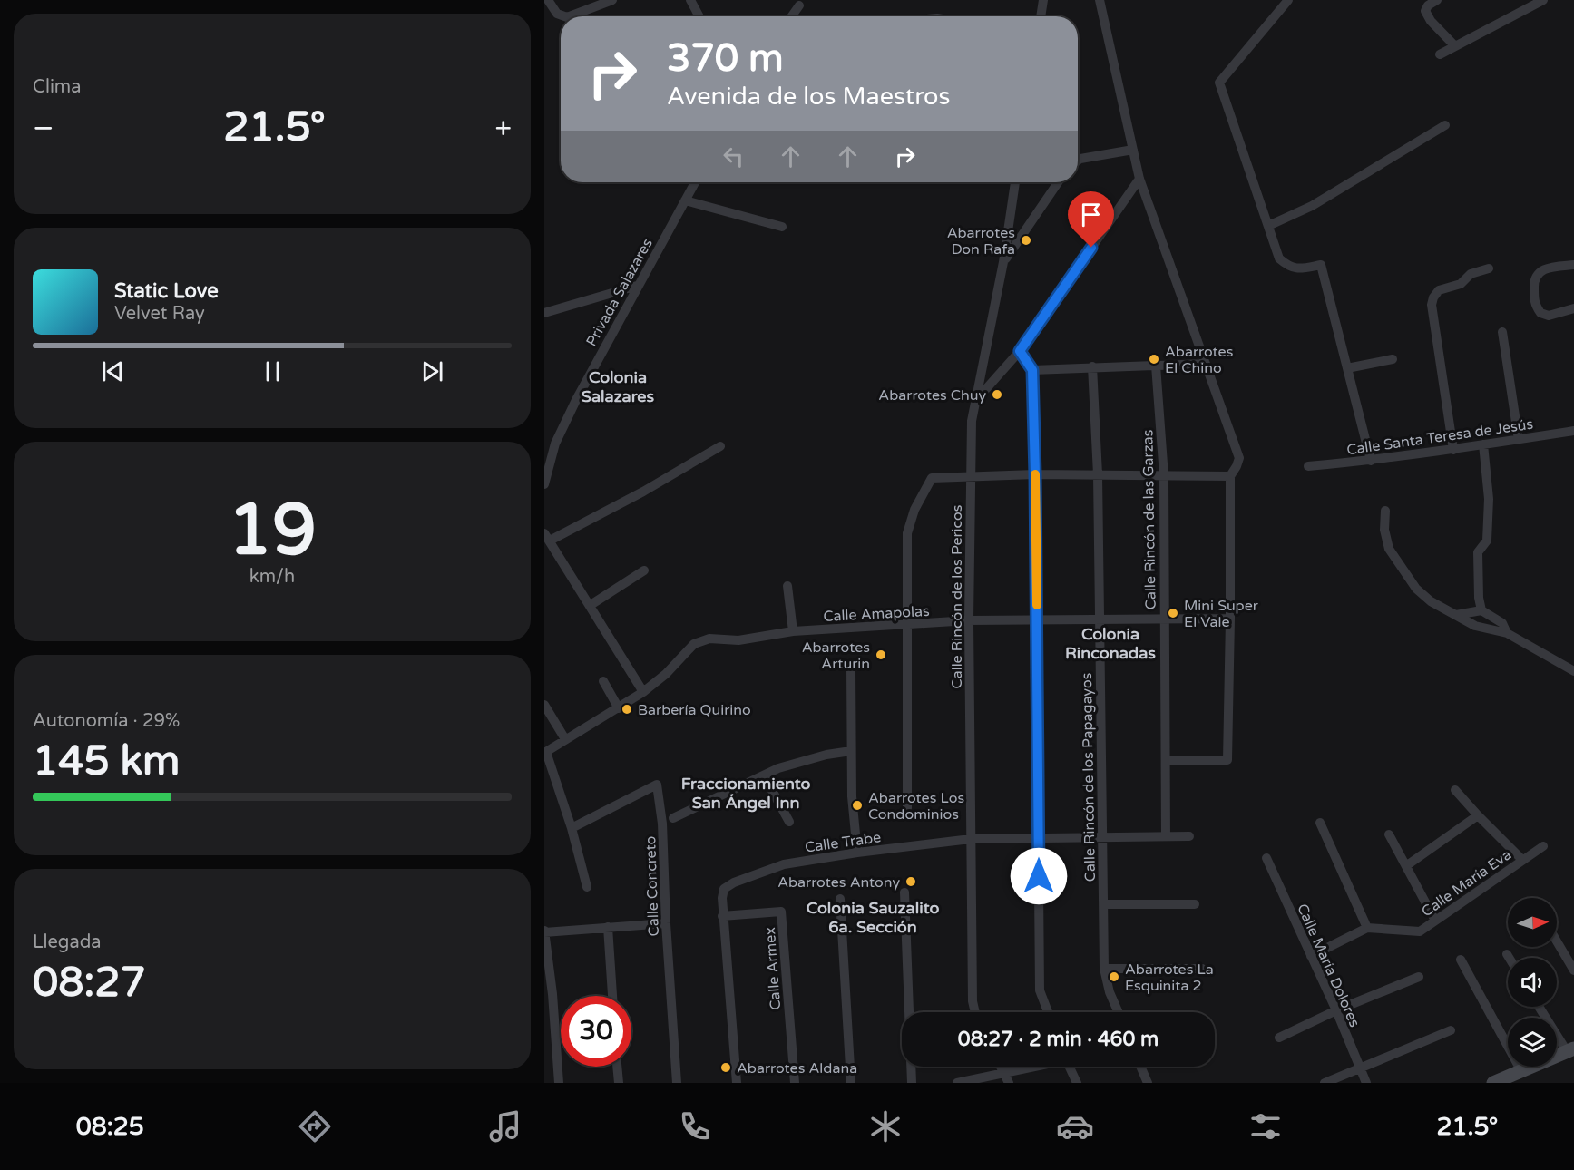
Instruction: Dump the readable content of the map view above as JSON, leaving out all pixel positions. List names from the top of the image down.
{
  "streets": {
    "street": [
      "Privada Salazares",
      "Calle Santa Teresa de Jesús",
      "Calle Rincón de las Garzas",
      "Calle Rincón de los Pericos",
      "Calle Amapolas",
      "Calle Rincón de los Papagayos",
      "Calle Trabe",
      "Calle María Eva",
      "Calle Concreto",
      "Calle María Dolores",
      "Calle Armex"
    ]
  },
  "crossings": [
    ["Calle Rincón de las Garzas", "Calle Amapolas"],
    ["Calle Rincón de las Garzas", "Calle Trabe"],
    ["Calle Rincón de los Pericos", "Calle Amapolas"],
    ["Calle Rincón de los Pericos", "Calle Trabe"],
    ["Calle Amapolas", "Calle Rincón de los Papagayos"],
    ["Calle Rincón de los Papagayos", "Calle Trabe"],
    ["Calle Trabe", "Calle Armex"]
  ],
  "districts": [
    "Colonia Salazares",
    "Colonia Rinconadas",
    "Fraccionamiento San Ángel Inn",
    "Colonia Sauzalito 6a. Sección"
  ],
  "places": [
    "Abarrotes Don Rafa",
    "Abarrotes El Chino",
    "Abarrotes Chuy",
    "Mini Super El Vale",
    "Abarrotes Arturin",
    "Barbería Quirino",
    "Abarrotes Los Condominios",
    "Abarrotes Antony",
    "Abarrotes La Esquinita 2",
    "Abarrotes Aldana"
  ],
  "north": "right",
  "page": {
    "tile": [
      "Clima",
      ["19", "km/h"],
      ["Autonomía · 29%", "145 km"],
      ["Llegada", "08:27"]
    ],
    "turn": ["370 m", "Avenida de los Maestros"],
    "heat": ["−", "21.5°", "+"],
    "song": ["Static Love", "Velvet Ray"],
    "limit": "30",
    "trip": "08:27 · 2 min · 460 m",
    "tabs": ["08:25", "21.5°"]
  }
}
